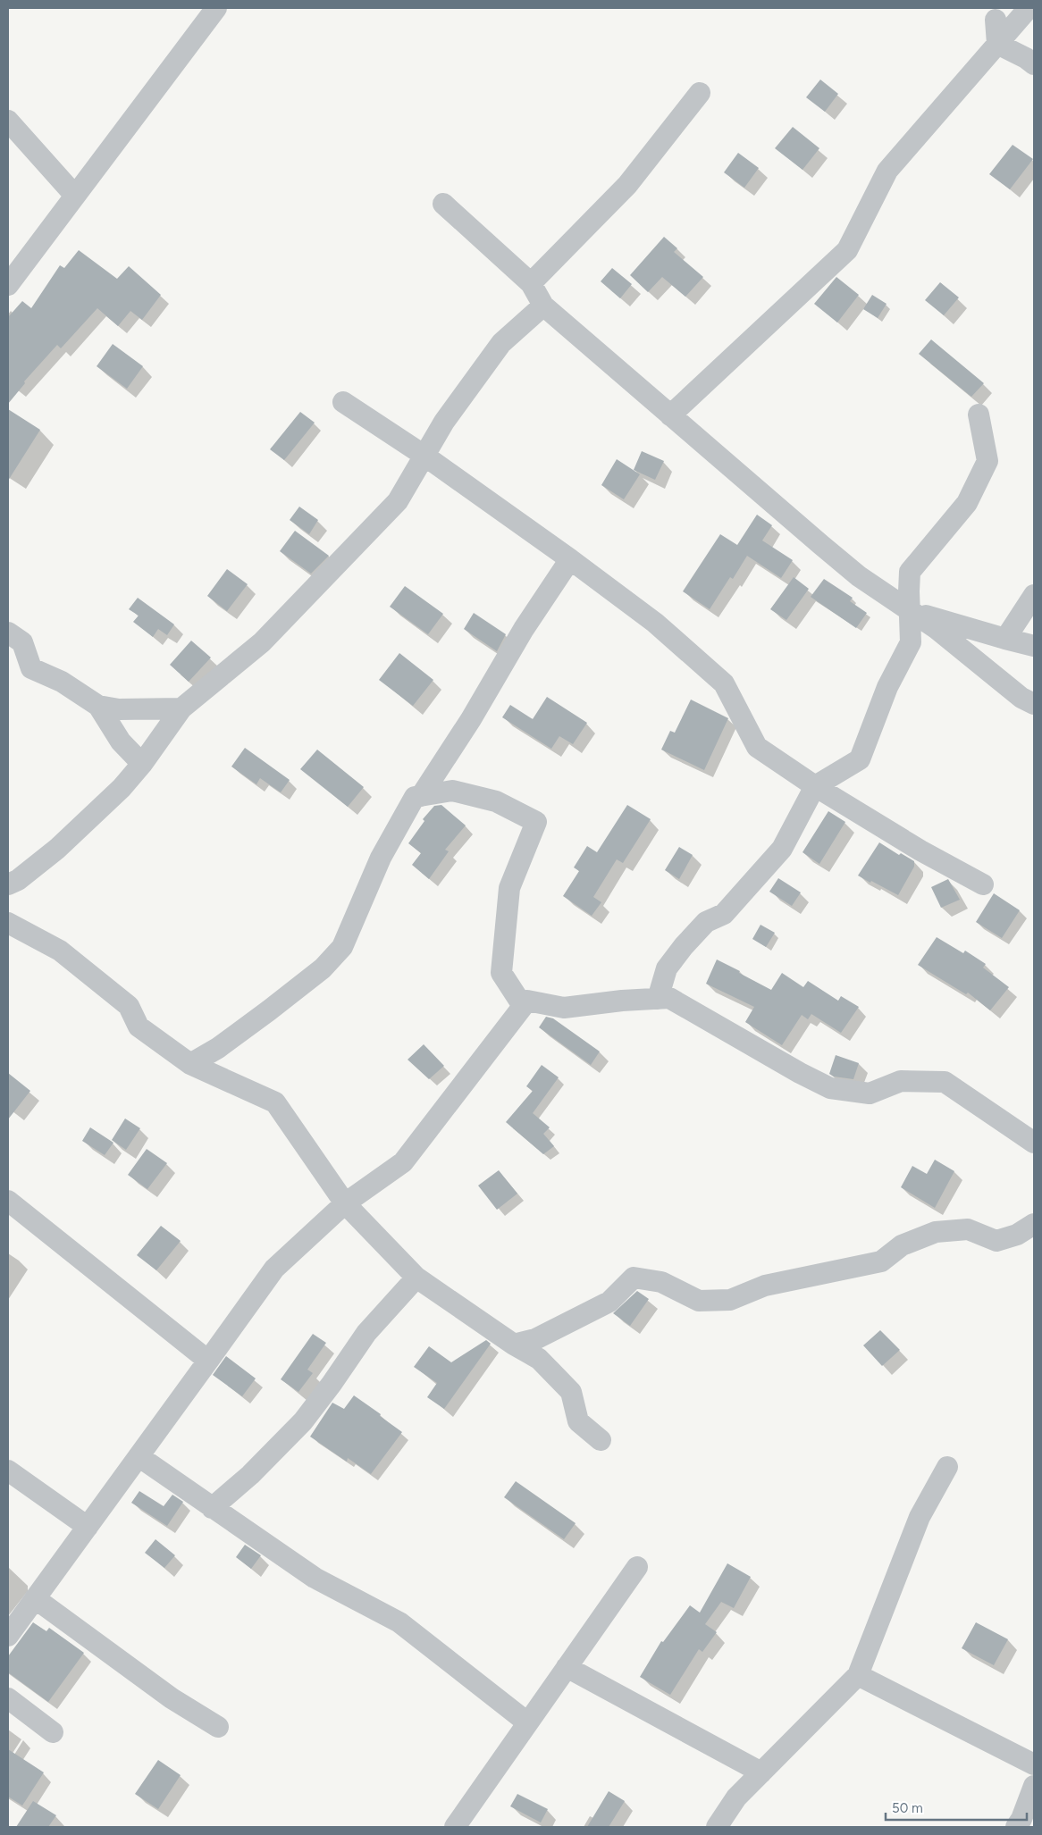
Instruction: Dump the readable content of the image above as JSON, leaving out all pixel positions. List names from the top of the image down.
{
  "scale_bar": "50 m"
}
